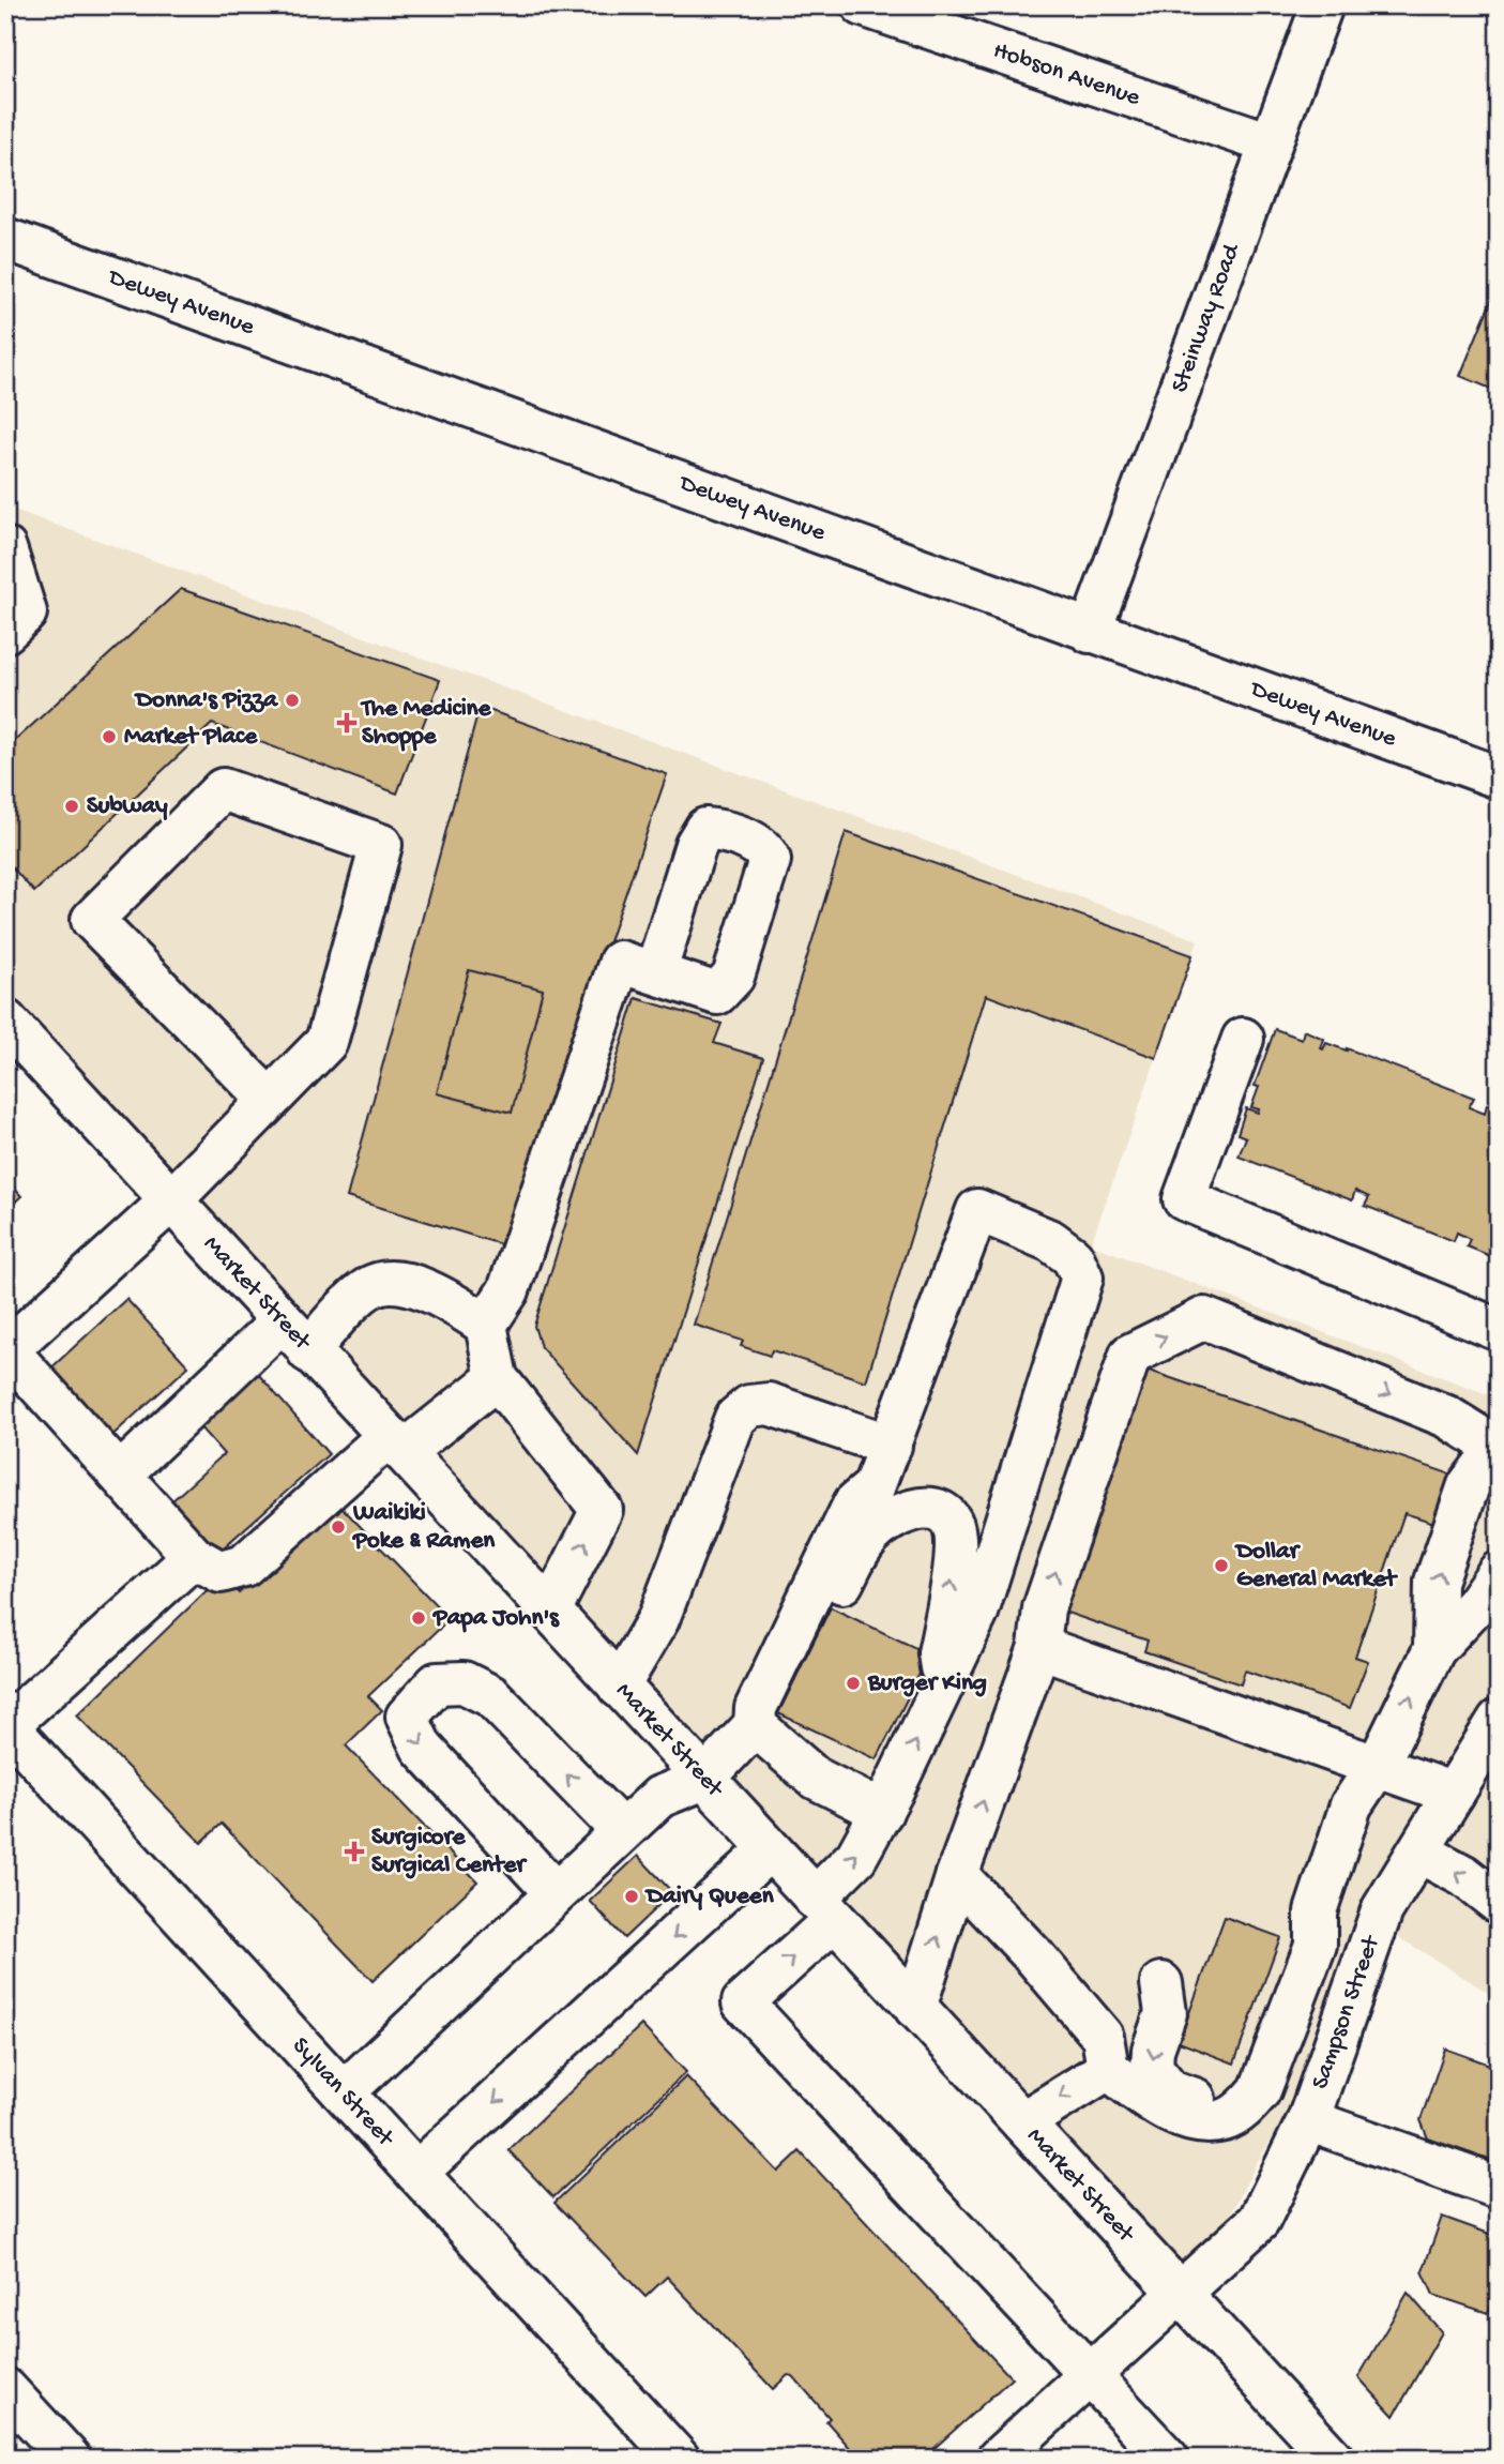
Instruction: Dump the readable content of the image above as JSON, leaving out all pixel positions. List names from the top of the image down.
{
  "streets": {
    "street": [
      "Hobson Avenue",
      "Dewey Avenue",
      "Steinway Road",
      "Market Street",
      "Sampson Street",
      "Sylvan Street"
    ]
  },
  "crossings": [
    ["Hobson Avenue", "Steinway Road"],
    ["Dewey Avenue", "Steinway Road"],
    ["Market Street", "Sampson Street"]
  ],
  "places": {
    "other": [
      "Donna's Pizza",
      "Market Place",
      "Subway",
      "Waikiki Poke & Ramen",
      "Dollar General Market",
      "Papa John's",
      "Burger King",
      "Dairy Queen"
    ],
    "health": ["The Medicine Shoppe", "Surgicore Surgical Center"]
  }
}
